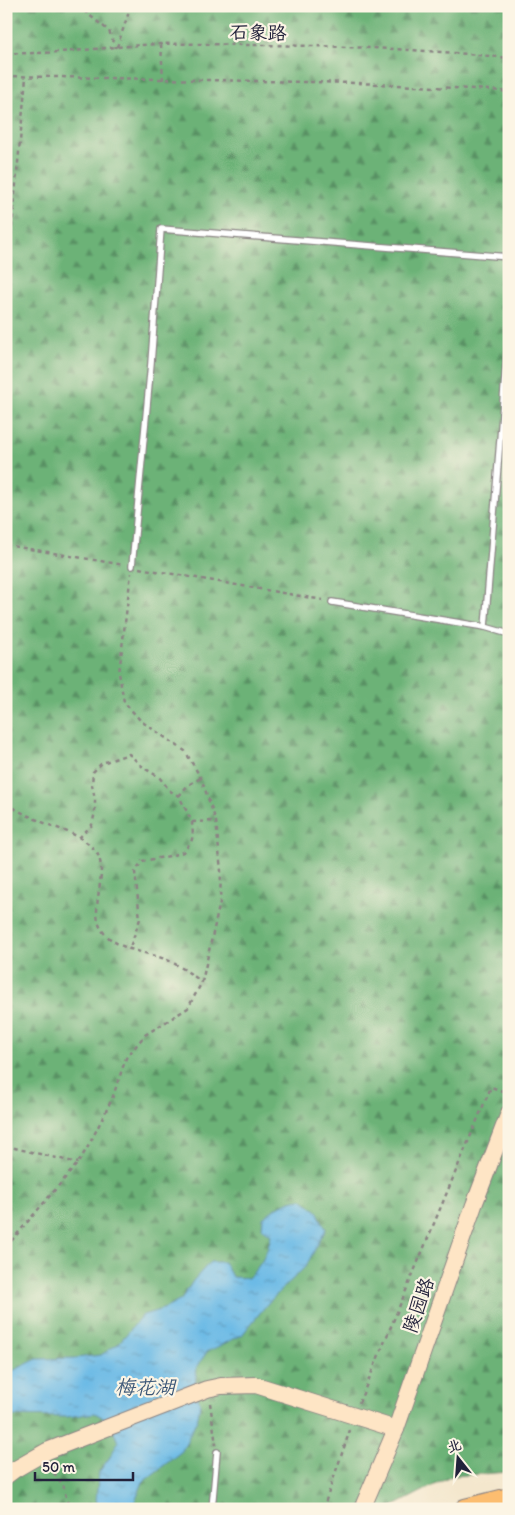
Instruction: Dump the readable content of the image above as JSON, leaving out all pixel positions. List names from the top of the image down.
{
  "streets": {
    "street": ["陵园路"],
    "path": ["石象路"]
  },
  "water": ["梅花湖"],
  "scale_bar": "50 m",
  "north": "top"
}
